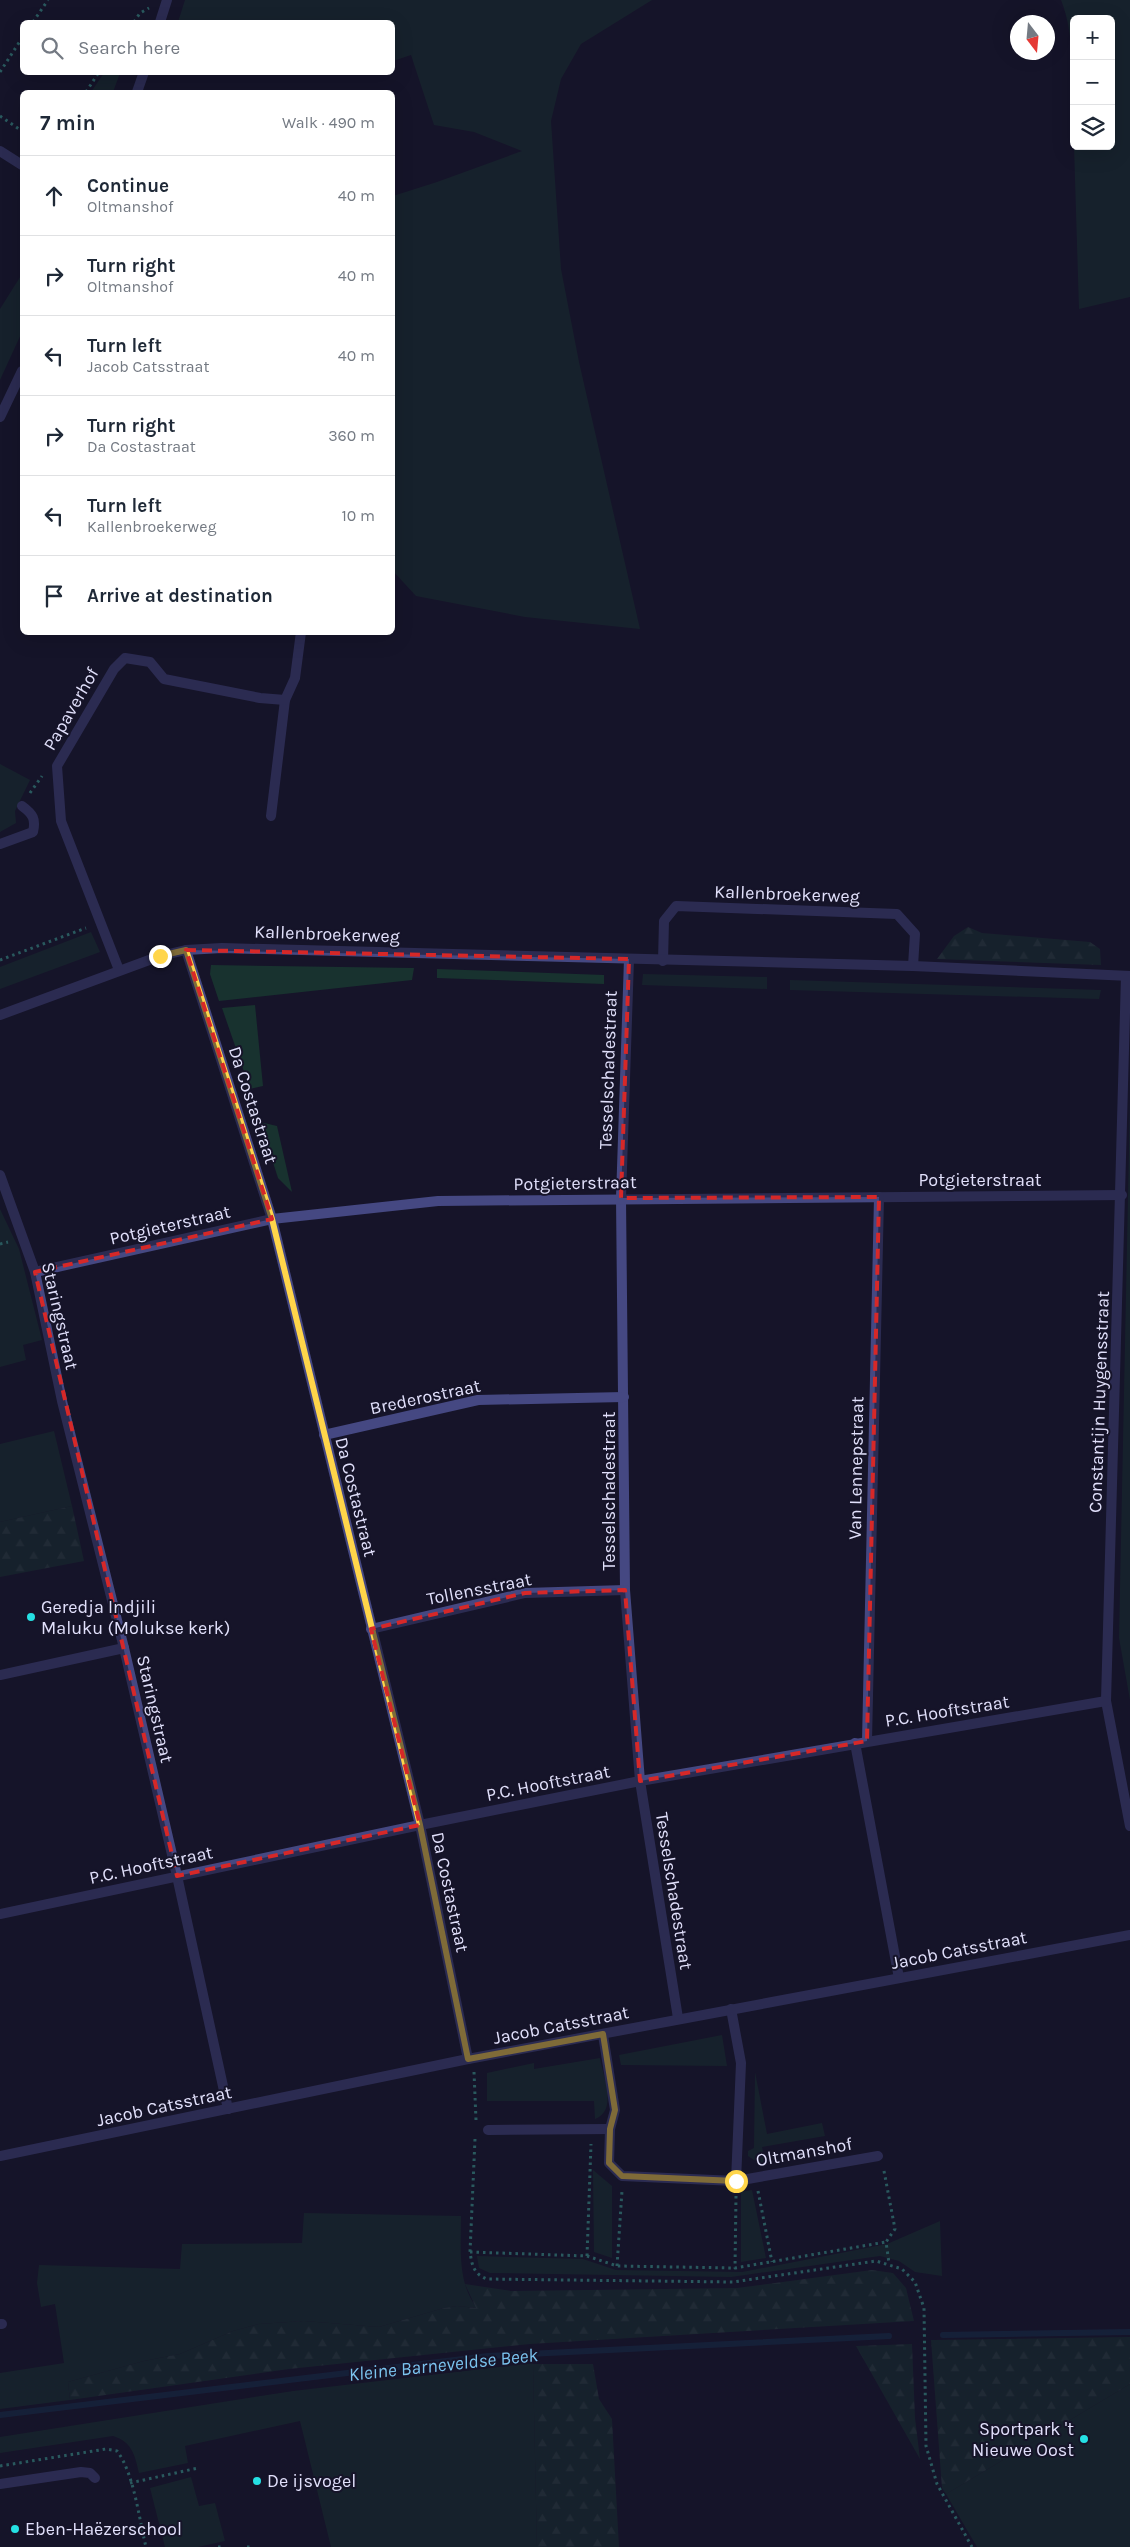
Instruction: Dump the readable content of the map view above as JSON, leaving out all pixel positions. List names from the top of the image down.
{
  "streets": {
    "street": [
      "Papaverhof",
      "Kallenbroekerweg",
      "Tesselschadestraat",
      "Da Costastraat",
      "Potgieterstraat",
      "Staringstraat",
      "Brederostraat",
      "Constantijn Huygensstraat",
      "Van Lennepstraat",
      "Tollensstraat",
      "P.C. Hooftstraat",
      "Jacob Catsstraat",
      "Oltmanshof"
    ]
  },
  "crossings": [
    ["Papaverhof", "Kallenbroekerweg"],
    ["Kallenbroekerweg", "Tesselschadestraat"],
    ["Kallenbroekerweg", "Da Costastraat"],
    ["Kallenbroekerweg", "Constantijn Huygensstraat"],
    ["Tesselschadestraat", "Potgieterstraat"],
    ["Tesselschadestraat", "Brederostraat"],
    ["Tesselschadestraat", "Tollensstraat"],
    ["Tesselschadestraat", "P.C. Hooftstraat"],
    ["Tesselschadestraat", "Jacob Catsstraat"],
    ["Da Costastraat", "Potgieterstraat"],
    ["Da Costastraat", "Brederostraat"],
    ["Da Costastraat", "Tollensstraat"],
    ["Da Costastraat", "P.C. Hooftstraat"],
    ["Da Costastraat", "Jacob Catsstraat"],
    ["Potgieterstraat", "Staringstraat"],
    ["Potgieterstraat", "Constantijn Huygensstraat"],
    ["Potgieterstraat", "Van Lennepstraat"],
    ["Staringstraat", "P.C. Hooftstraat"],
    ["Staringstraat", "Jacob Catsstraat"],
    ["Constantijn Huygensstraat", "P.C. Hooftstraat"],
    ["Van Lennepstraat", "P.C. Hooftstraat"],
    ["Jacob Catsstraat", "Oltmanshof"]
  ],
  "water": ["Kleine Barneveldse Beek"],
  "places": [
    "Geredja Indjili Maluku (Molukse kerk)",
    "Sportpark 't Nieuwe Oost",
    "De ijsvogel",
    "Eben-Haëzerschool"
  ],
  "north": "bottom",
  "page": {
    "map_buttons": ["+", "−"],
    "search": "Search here",
    "heading": ["7 min", "Walk · 490 m"],
    "list": [
      ["Continue", "Oltmanshof", "40 m"],
      ["Turn right", "Oltmanshof", "40 m"],
      ["Turn left", "Jacob Catsstraat", "40 m"],
      ["Turn right", "Da Costastraat", "360 m"],
      ["Turn left", "Kallenbroekerweg", "10 m"],
      "Arrive at destination"
    ]
  }
}
